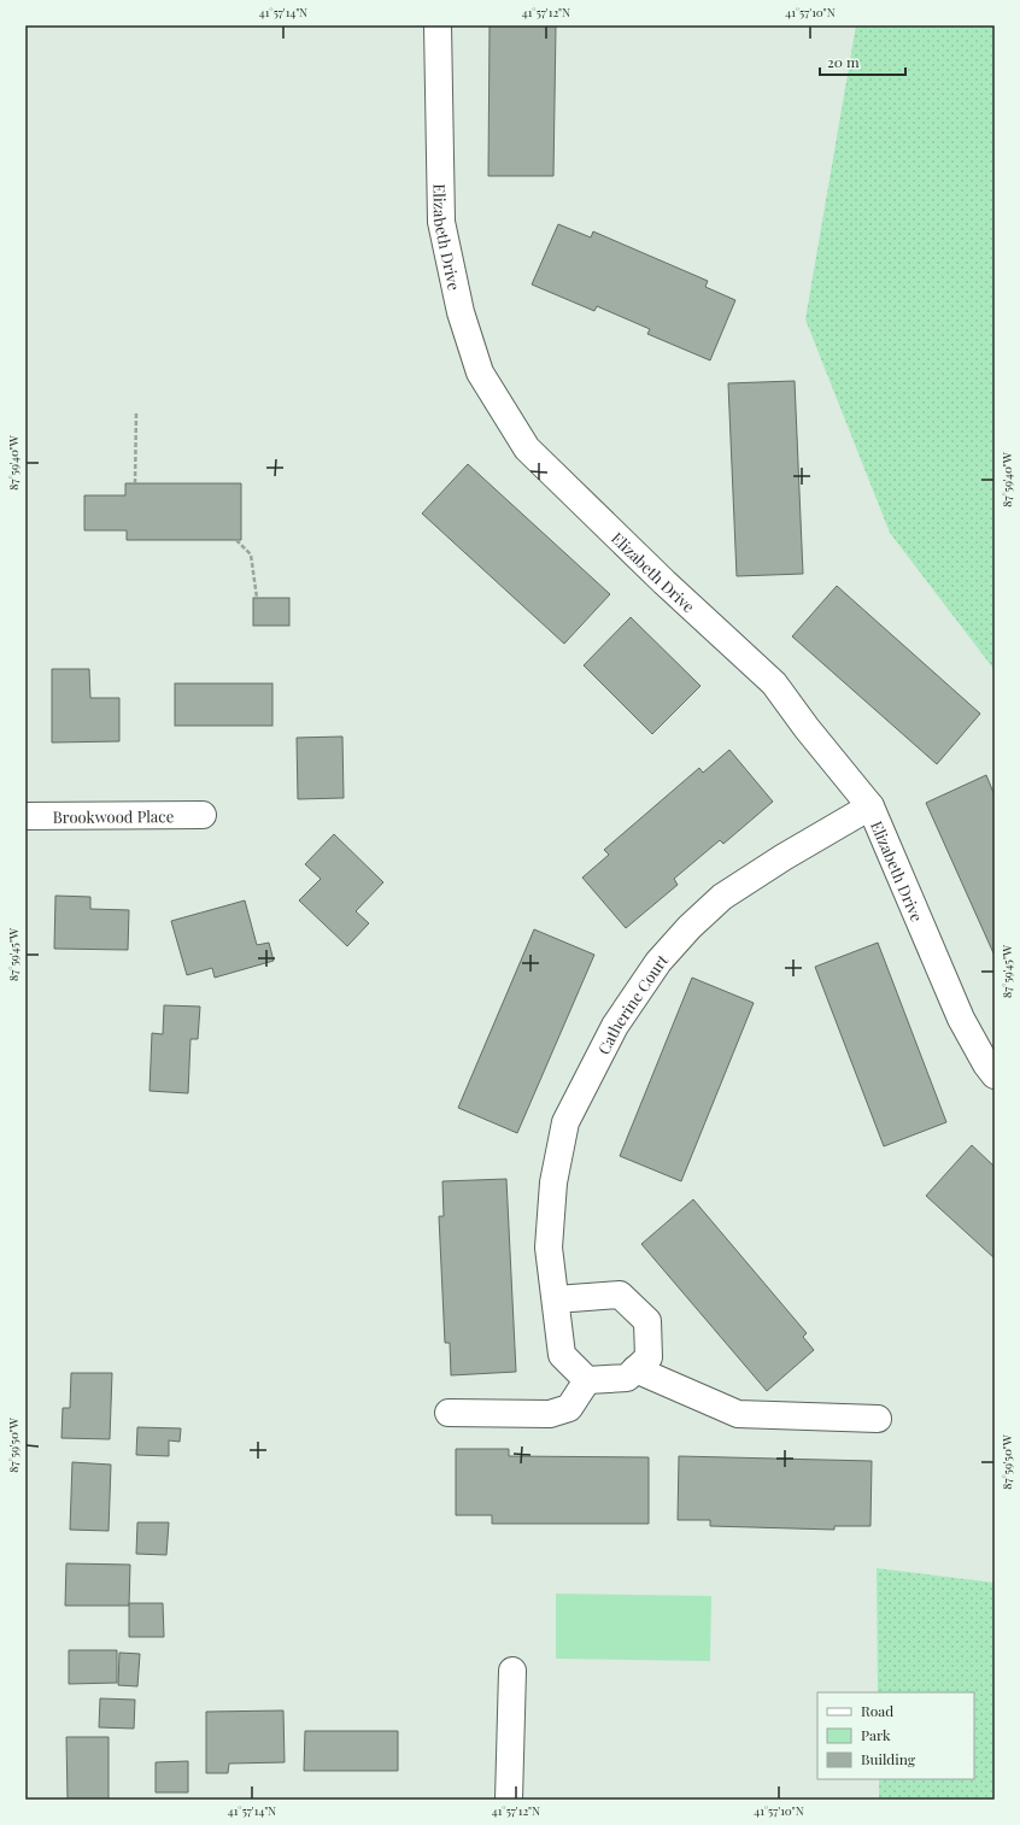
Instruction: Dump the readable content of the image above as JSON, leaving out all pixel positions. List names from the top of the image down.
{
  "streets": {
    "street": ["Elizabeth Drive", "Brookwood Place", "Catherine Court"]
  },
  "crossings": [
    ["Elizabeth Drive", "Catherine Court"]
  ],
  "legend": ["Road", "Park", "Building"],
  "scale_bar": "20 m",
  "coordinates": [
    "41°57'14\"N",
    "41°57'12\"N",
    "41°57'10\"N",
    "87°59'40\"W",
    "87°59'45\"W",
    "87°59'50\"W"
  ]
}
